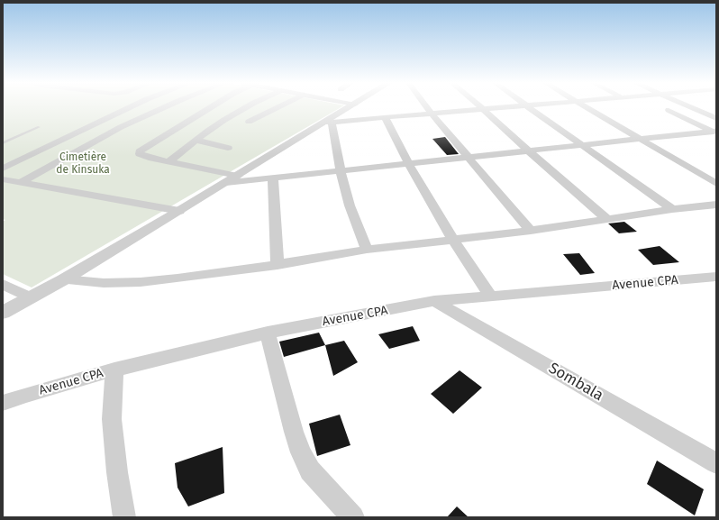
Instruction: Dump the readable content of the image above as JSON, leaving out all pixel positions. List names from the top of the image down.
{
  "streets": {
    "street": ["Avenue CPA", "Sombala"]
  },
  "crossings": [
    ["Avenue CPA", "Sombala"]
  ],
  "parks": ["Cimetière de Kinsuka"]
}
